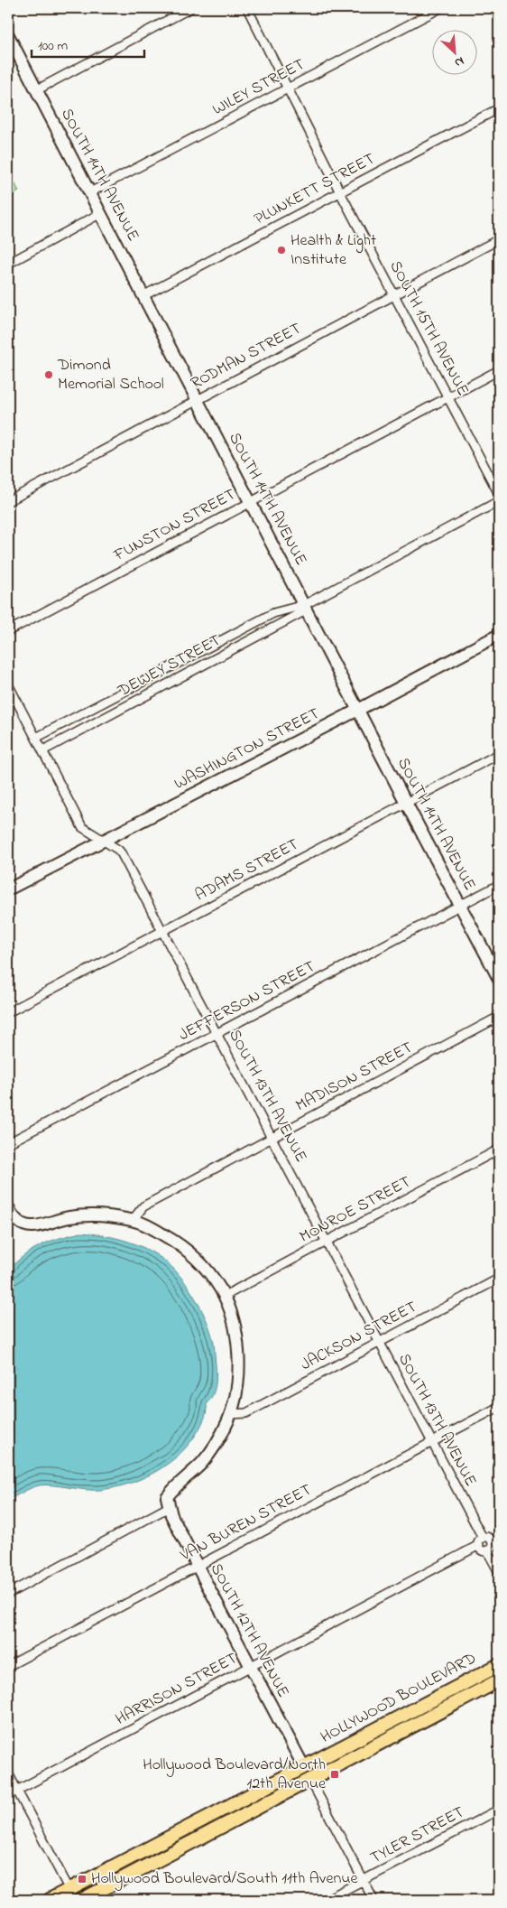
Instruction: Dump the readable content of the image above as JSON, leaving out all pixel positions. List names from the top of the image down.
{
  "streets": {
    "main road": ["HOLLYWOOD BOULEVARD"],
    "street": [
      "WILEY STREET",
      "SOUTH 14TH AVENUE",
      "PLUNKETT STREET",
      "SOUTH 15TH AVENUE",
      "RODMAN STREET",
      "FUNSTON STREET",
      "DEWEY STREET",
      "WASHINGTON STREET",
      "ADAMS STREET",
      "JEFFERSON STREET",
      "MADISON STREET",
      "SOUTH 13TH AVENUE",
      "MONROE STREET",
      "JACKSON STREET",
      "VAN BUREN STREET",
      "SOUTH 12TH AVENUE",
      "HARRISON STREET",
      "TYLER STREET"
    ]
  },
  "crossings": [
    ["WILEY STREET", "SOUTH 14TH AVENUE"],
    ["WILEY STREET", "SOUTH 15TH AVENUE"],
    ["SOUTH 14TH AVENUE", "PLUNKETT STREET"],
    ["SOUTH 14TH AVENUE", "RODMAN STREET"],
    ["SOUTH 14TH AVENUE", "FUNSTON STREET"],
    ["SOUTH 14TH AVENUE", "DEWEY STREET"],
    ["SOUTH 14TH AVENUE", "WASHINGTON STREET"],
    ["SOUTH 14TH AVENUE", "ADAMS STREET"],
    ["SOUTH 14TH AVENUE", "JEFFERSON STREET"],
    ["PLUNKETT STREET", "SOUTH 15TH AVENUE"],
    ["SOUTH 15TH AVENUE", "RODMAN STREET"],
    ["SOUTH 15TH AVENUE", "FUNSTON STREET"],
    ["DEWEY STREET", "SOUTH 13TH AVENUE"],
    ["WASHINGTON STREET", "SOUTH 13TH AVENUE"],
    ["ADAMS STREET", "SOUTH 13TH AVENUE"],
    ["JEFFERSON STREET", "SOUTH 13TH AVENUE"],
    ["MADISON STREET", "SOUTH 13TH AVENUE"],
    ["SOUTH 13TH AVENUE", "MONROE STREET"],
    ["SOUTH 13TH AVENUE", "JACKSON STREET"],
    ["SOUTH 13TH AVENUE", "VAN BUREN STREET"],
    ["SOUTH 13TH AVENUE", "HARRISON STREET"],
    ["VAN BUREN STREET", "SOUTH 12TH AVENUE"],
    ["SOUTH 12TH AVENUE", "HARRISON STREET"],
    ["SOUTH 12TH AVENUE", "HOLLYWOOD BOULEVARD"]
  ],
  "places": {
    "other": ["Health & Light Institute", "Dimond Memorial School"],
    "transit": ["Hollywood Boulevard/North 12th Avenue", "Hollywood Boulevard/South 11th Avenue"]
  },
  "scale_bar": "100 m",
  "north": "bottom right"
}
